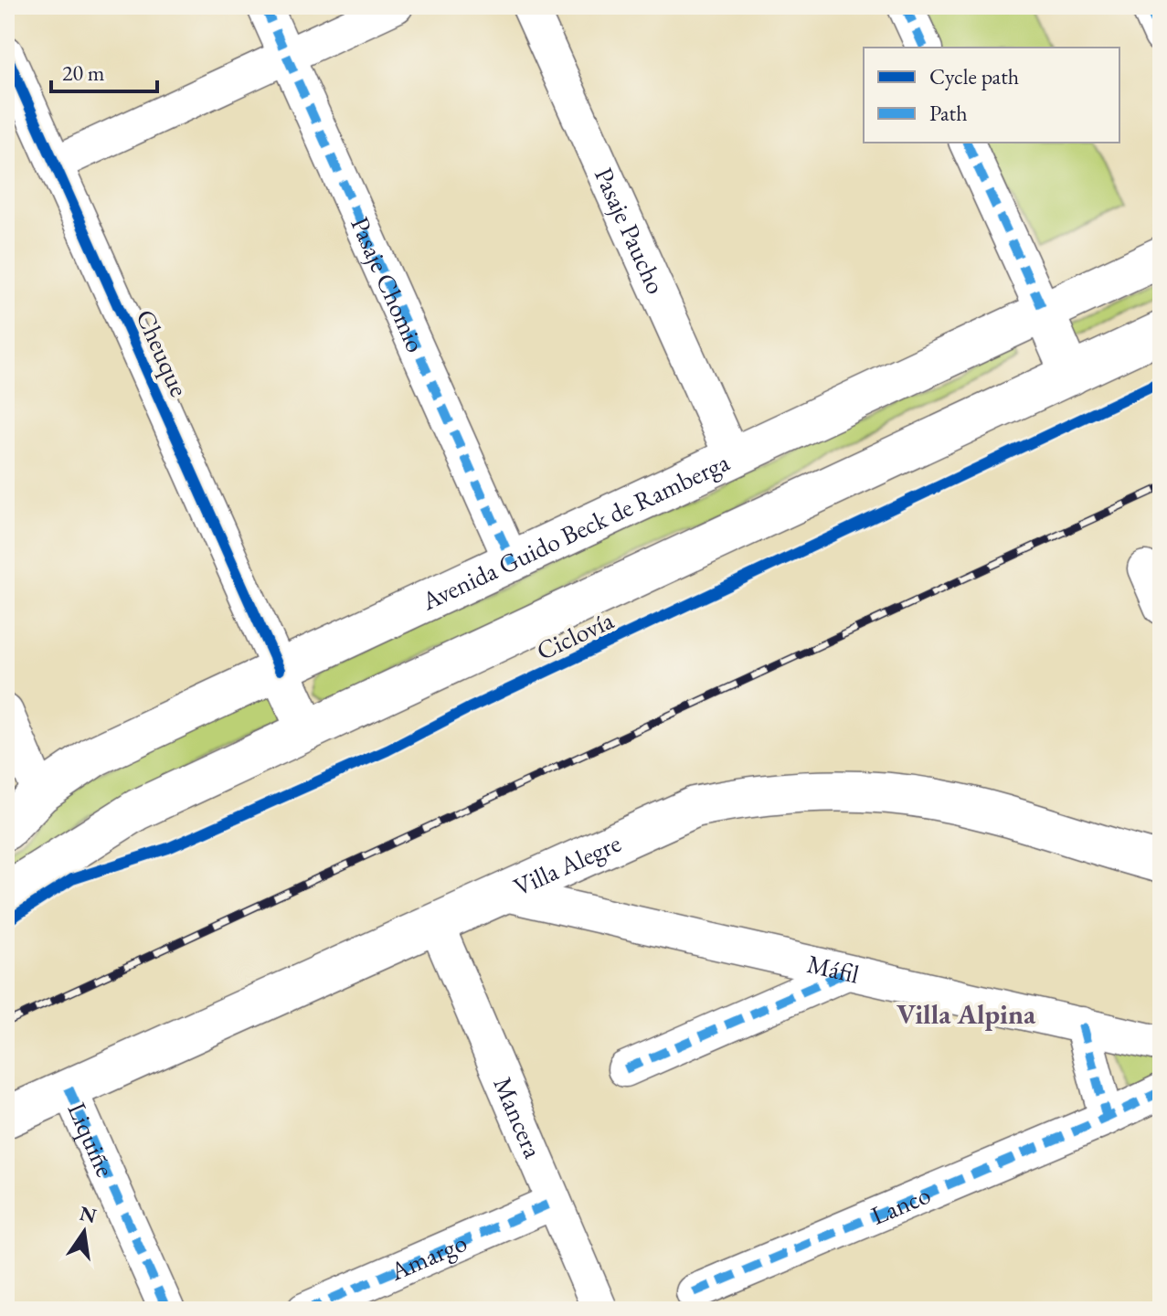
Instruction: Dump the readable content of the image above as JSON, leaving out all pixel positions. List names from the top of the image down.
{
  "streets": {
    "main road": ["Avenida Guido Beck de Ramberga", "Villa Alegre"],
    "street": [
      "Pasaje Paucho",
      "Pasaje Chomio",
      "Cheuque",
      "Máfil",
      "Mancera",
      "Liquiñe",
      "Lanco",
      "Amargo"
    ],
    "cycle path": ["Ciclovía"]
  },
  "crossings": [
    ["Pasaje Paucho", "Avenida Guido Beck de Ramberga"],
    ["Pasaje Chomio", "Avenida Guido Beck de Ramberga"],
    ["Cheuque", "Avenida Guido Beck de Ramberga"],
    ["Villa Alegre", "Máfil"],
    ["Villa Alegre", "Mancera"],
    ["Villa Alegre", "Liquiñe"],
    ["Mancera", "Amargo"]
  ],
  "districts": ["Villa Alpina"],
  "legend": ["Cycle path", "Path"],
  "scale_bar": "20 m",
  "north": "top"
}
